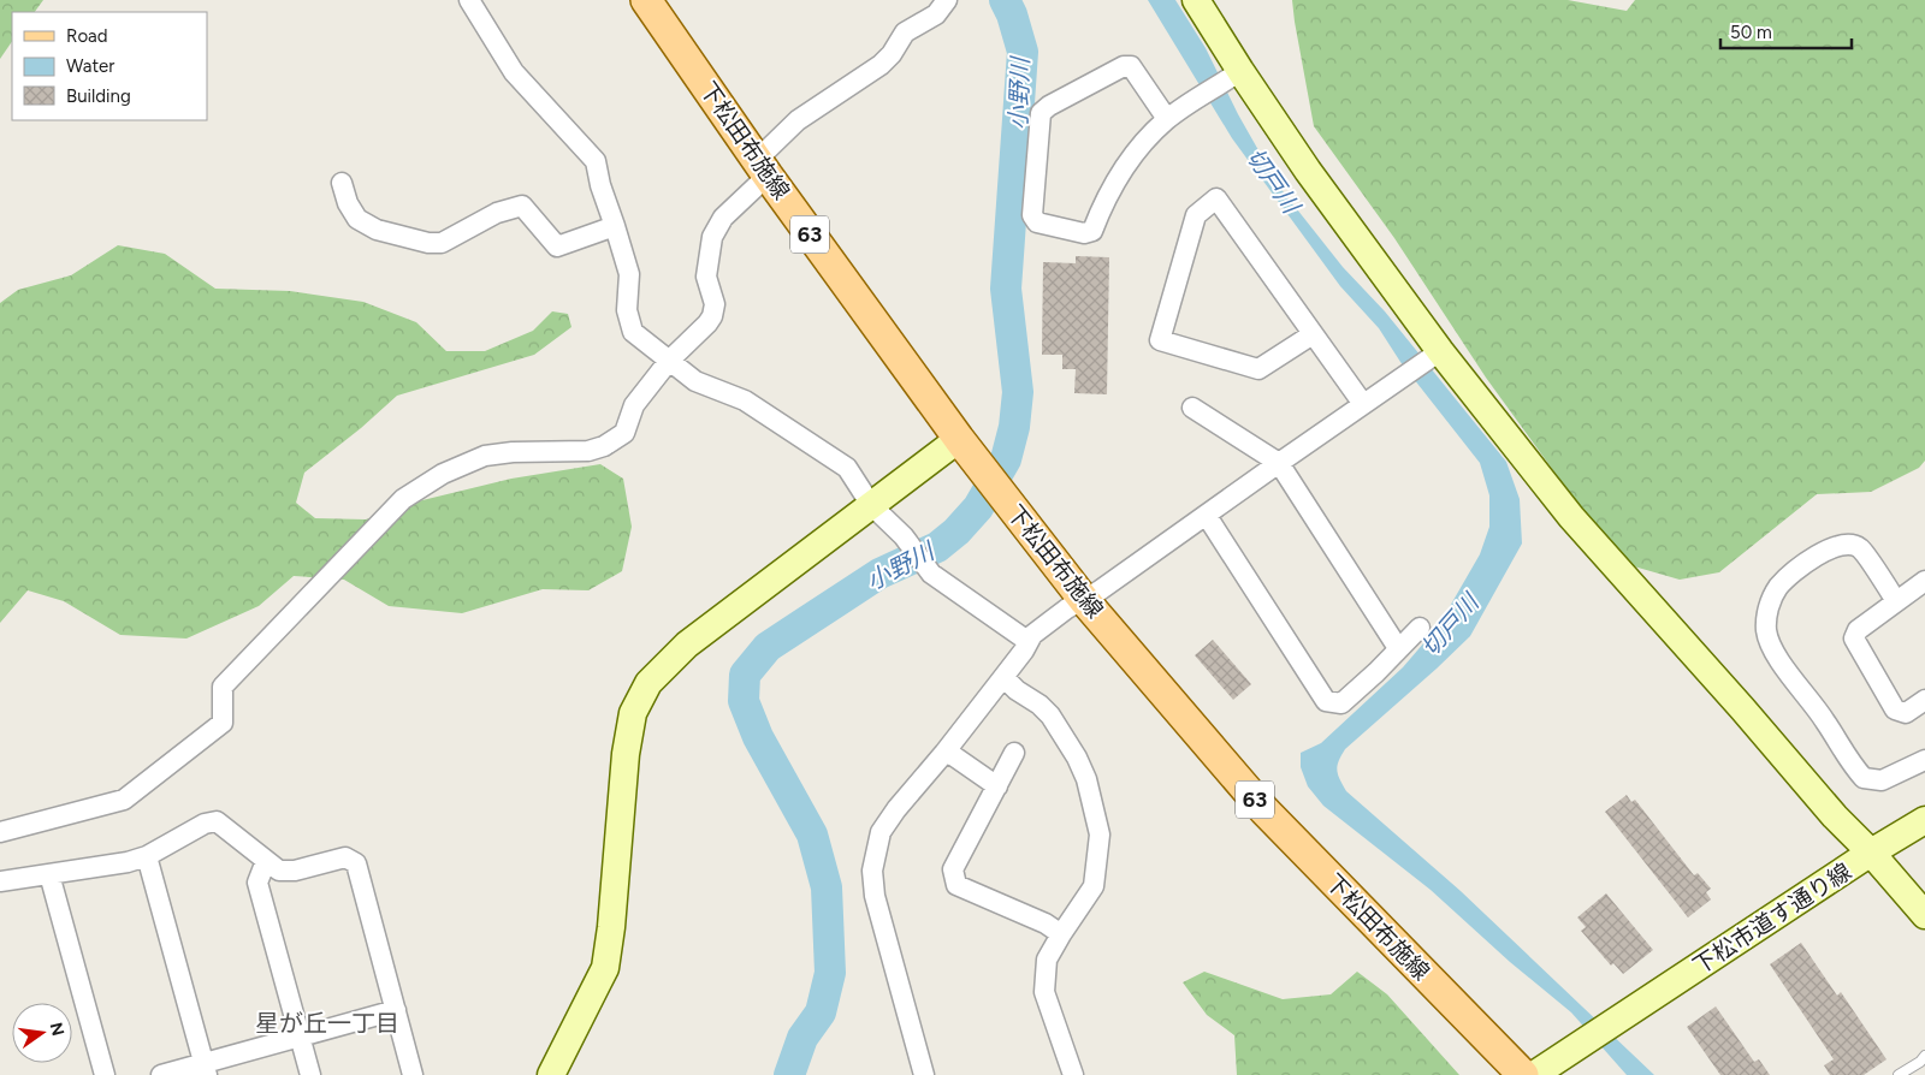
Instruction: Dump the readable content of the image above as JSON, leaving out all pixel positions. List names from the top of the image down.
{
  "streets": {
    "main road": ["下松田布施線", "63"],
    "street": ["下松市道す通り線"]
  },
  "districts": ["星が丘一丁目"],
  "water": ["小野川", "切戸川"],
  "legend": ["Road", "Water", "Building"],
  "scale_bar": "50 m",
  "north": "right"
}
